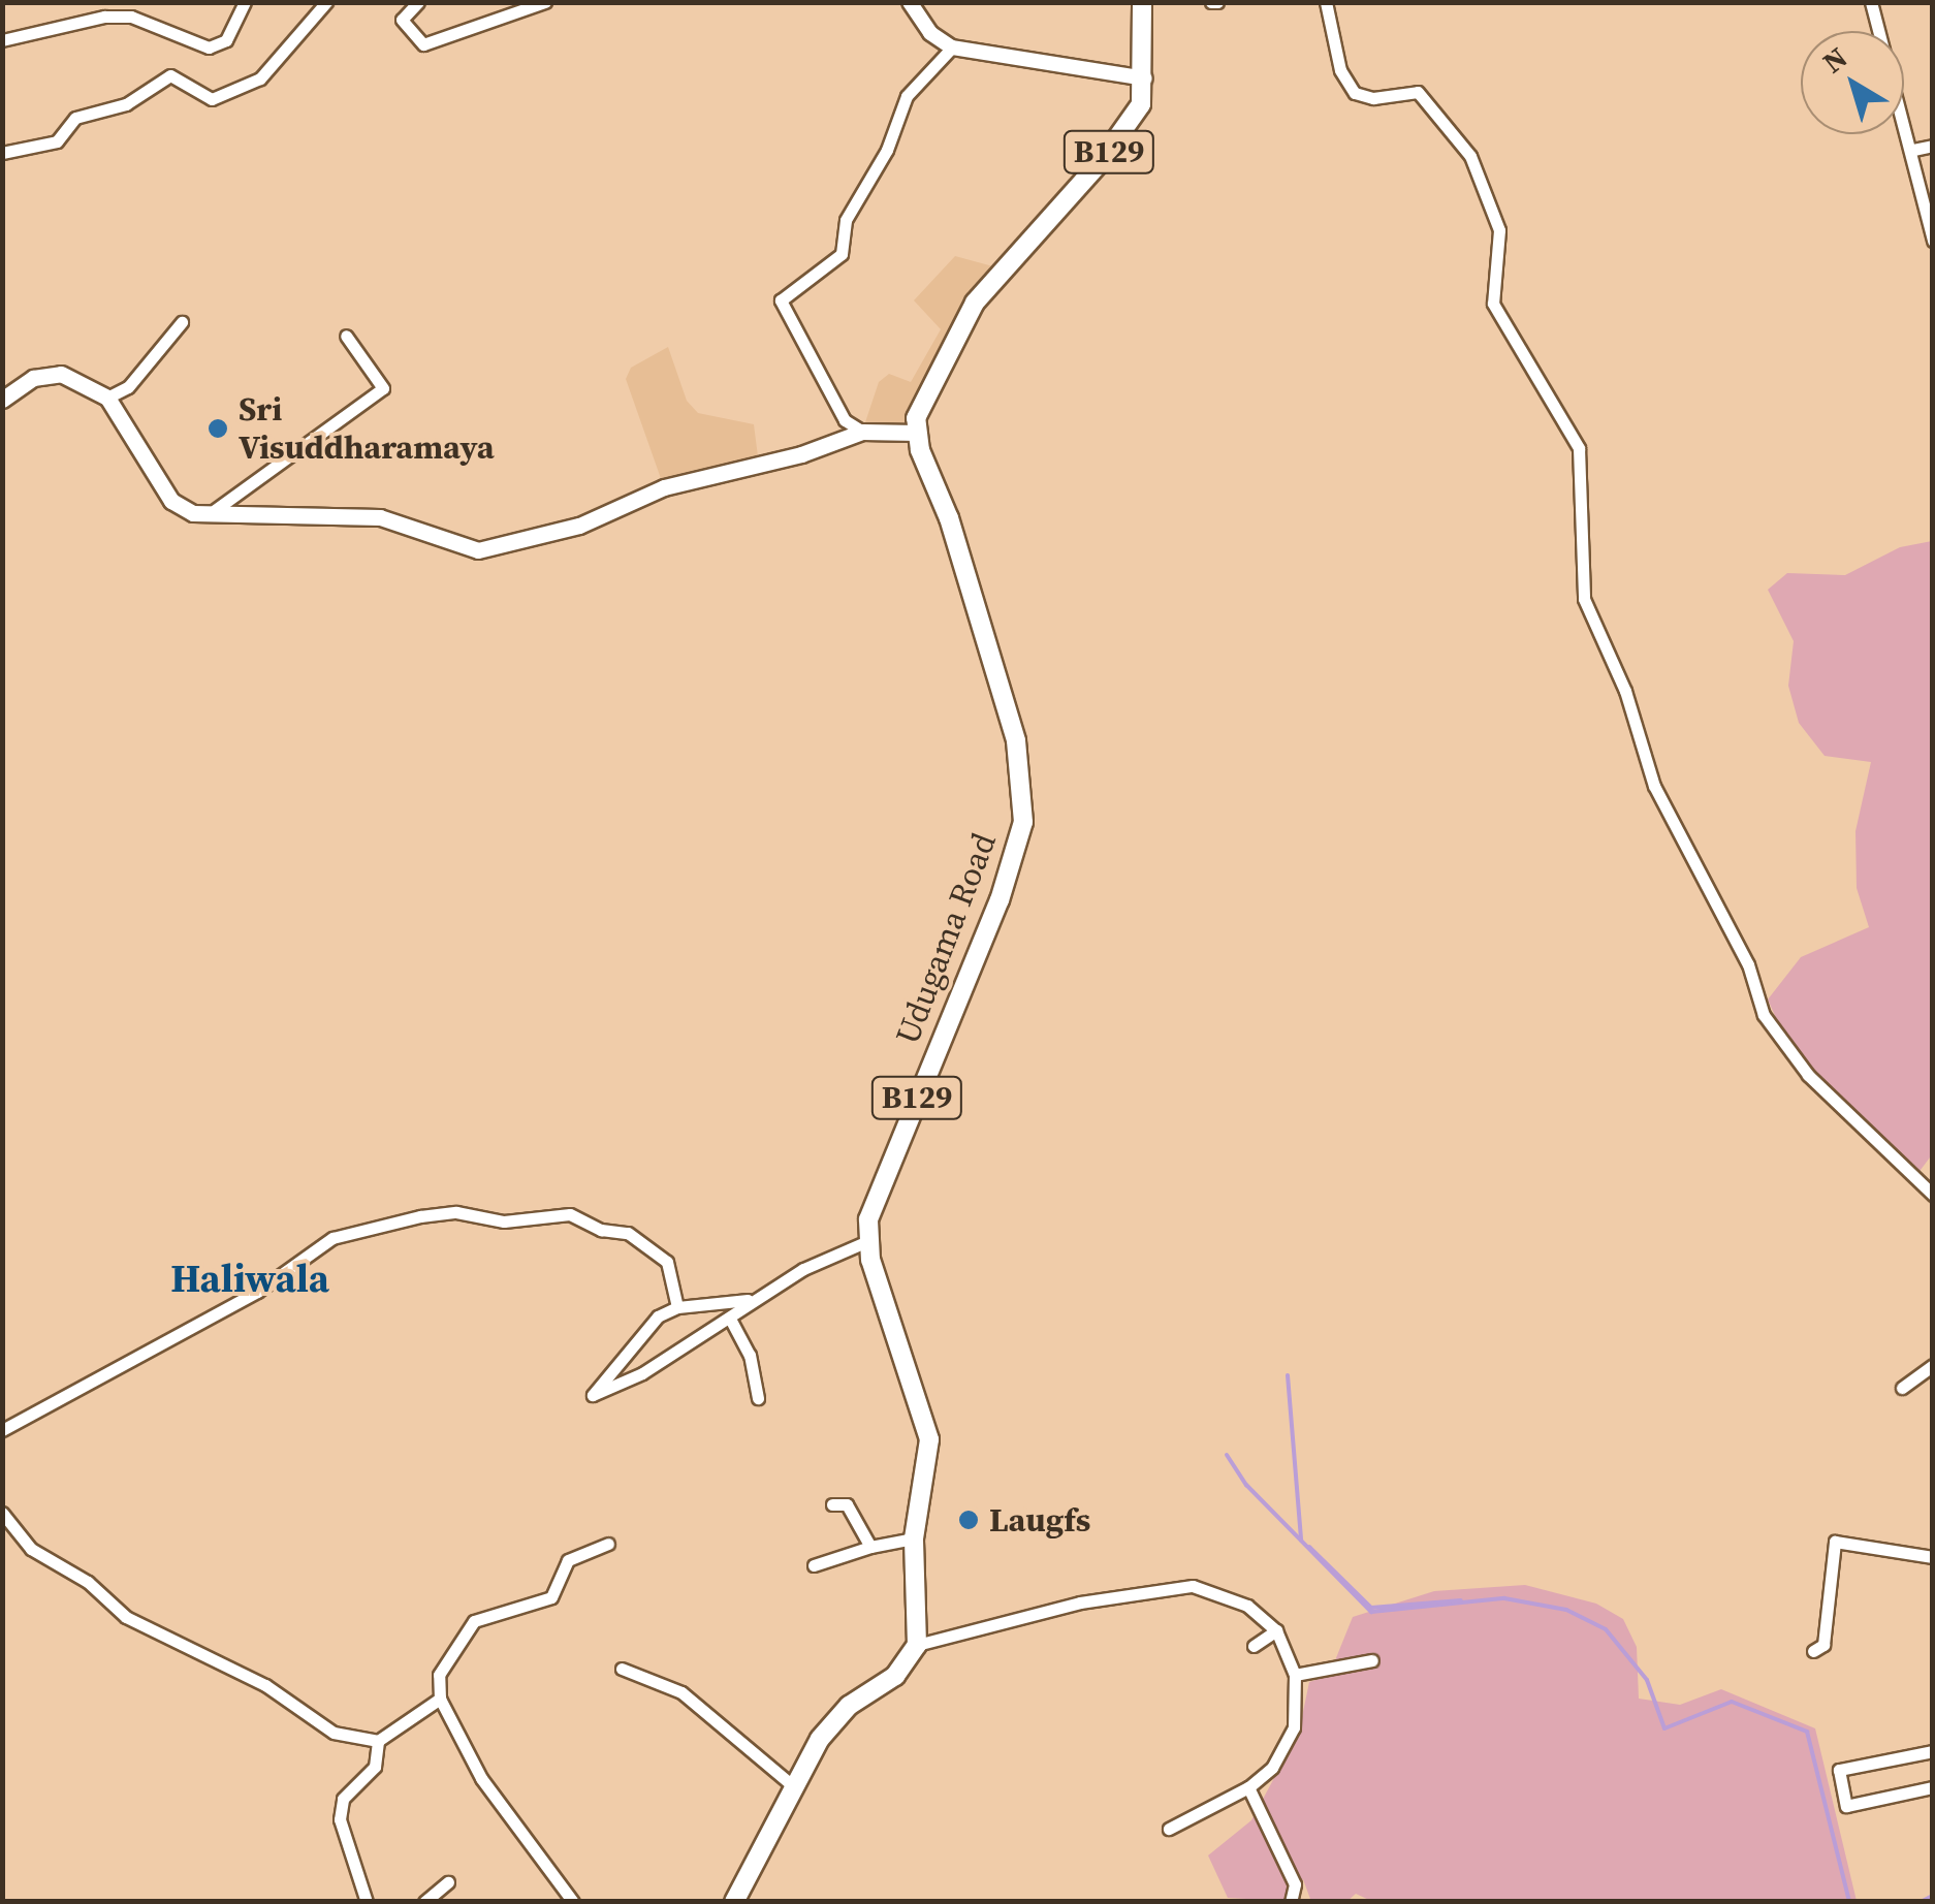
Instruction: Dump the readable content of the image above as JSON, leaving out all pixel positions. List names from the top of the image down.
{
  "streets": {
    "main road": ["B129", "Udugama Road"]
  },
  "crossings": [
    ["B129", "Udugama Road"]
  ],
  "districts": ["Haliwala"],
  "places": ["Sri Visuddharamaya", "Laugfs"],
  "north": "top left"
}
